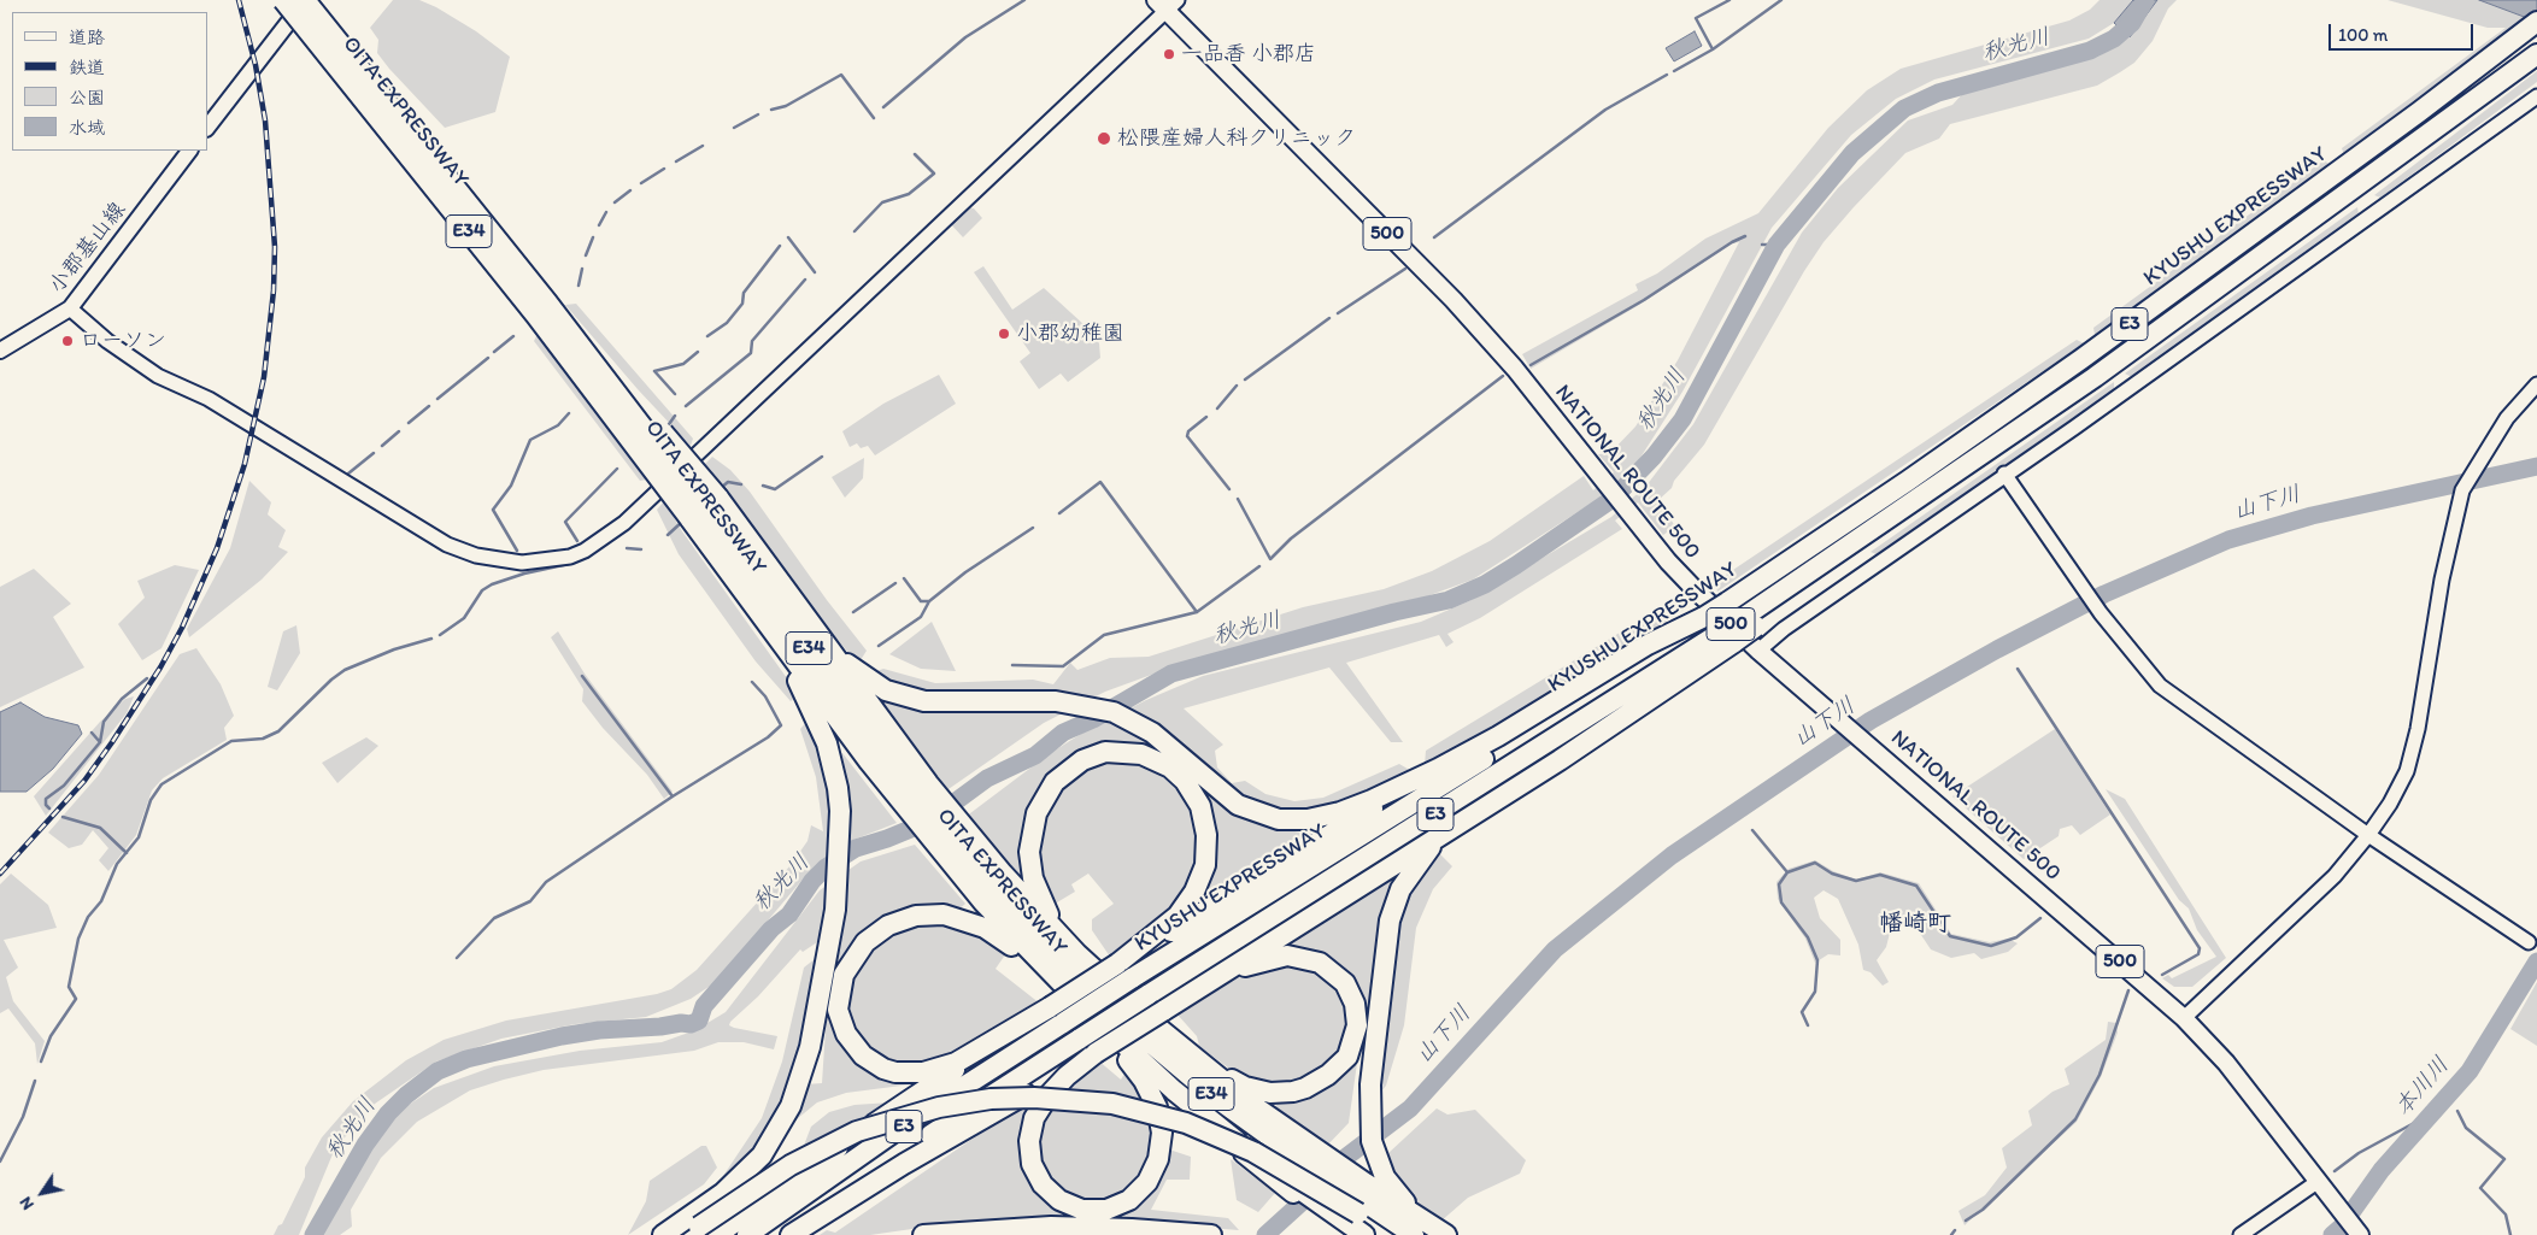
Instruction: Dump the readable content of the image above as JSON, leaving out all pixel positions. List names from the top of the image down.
{
  "streets": {
    "highway": [
      "OITA EXPRESSWAY",
      "KYUSHU EXPRESSWAY",
      "E34",
      "500",
      "E3",
      "NATIONAL ROUTE 500"
    ],
    "main road": ["小郡基山線"]
  },
  "crossings": [
    ["OITA EXPRESSWAY", "E34"]
  ],
  "districts": ["幡崎町"],
  "water": ["秋光川", "山下川", "本川川"],
  "places": [
    "一品香 小郡店",
    "松隈産婦人科クリニック",
    "小郡幼稚園",
    "ローソン"
  ],
  "legend": [
    "道路",
    "鉄道",
    "公園",
    "水域"
  ],
  "scale_bar": "100 m",
  "north": "bottom left"
}
